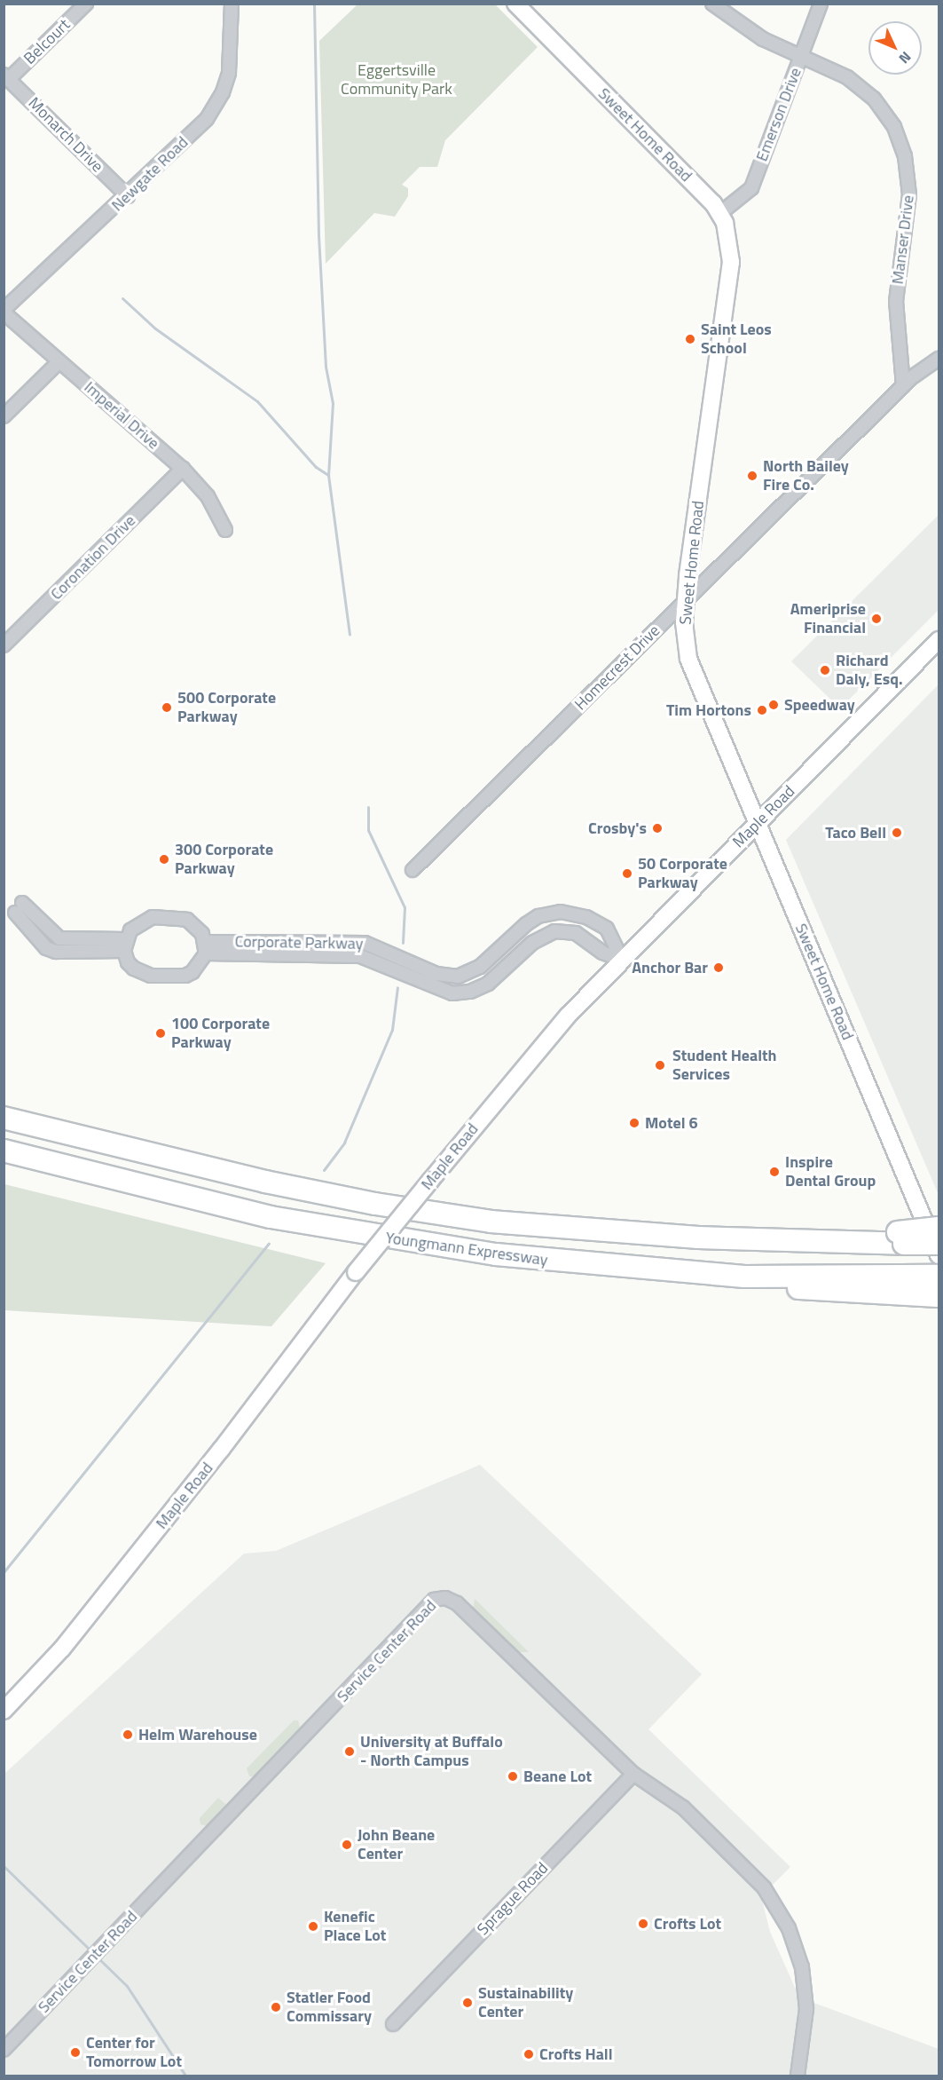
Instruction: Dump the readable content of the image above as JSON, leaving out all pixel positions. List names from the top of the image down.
{
  "streets": {
    "highway": ["Youngmann Expressway"],
    "main road": ["Sweet Home Road", "Maple Road"],
    "street": [
      "Belcourt",
      "Emerson Drive",
      "Monarch Drive",
      "Newgate Road",
      "Manser Drive",
      "Imperial Drive",
      "Coronation Drive",
      "Homecrest Drive",
      "Corporate Parkway",
      "Service Center Road",
      "Sprague Road"
    ]
  },
  "crossings": [
    ["Belcourt", "Monarch Drive"],
    ["Emerson Drive", "Sweet Home Road"],
    ["Emerson Drive", "Manser Drive"],
    ["Monarch Drive", "Newgate Road"],
    ["Sweet Home Road", "Homecrest Drive"],
    ["Sweet Home Road", "Maple Road"],
    ["Newgate Road", "Imperial Drive"],
    ["Manser Drive", "Homecrest Drive"],
    ["Imperial Drive", "Coronation Drive"],
    ["Maple Road", "Corporate Parkway"],
    ["Service Center Road", "Sprague Road"]
  ],
  "parks": ["Eggertsville Community Park"],
  "places": [
    "Saint Leos School",
    "North Bailey Fire Co.",
    "Ameriprise Financial",
    "Richard Daly, Esq.",
    "Speedway",
    "500 Corporate Parkway",
    "Tim Hortons",
    "Crosby's",
    "Taco Bell",
    "300 Corporate Parkway",
    "50 Corporate Parkway",
    "Anchor Bar",
    "100 Corporate Parkway",
    "Student Health Services",
    "Motel 6",
    "Inspire Dental Group",
    "Helm Warehouse",
    "University at Buffalo - North Campus",
    "Beane Lot",
    "John Beane Center",
    "Crofts Lot",
    "Kenefic Place Lot",
    "Sustainability Center",
    "Statler Food Commissary",
    "Center for Tomorrow Lot",
    "Crofts Hall"
  ],
  "north": "bottom right"
}
